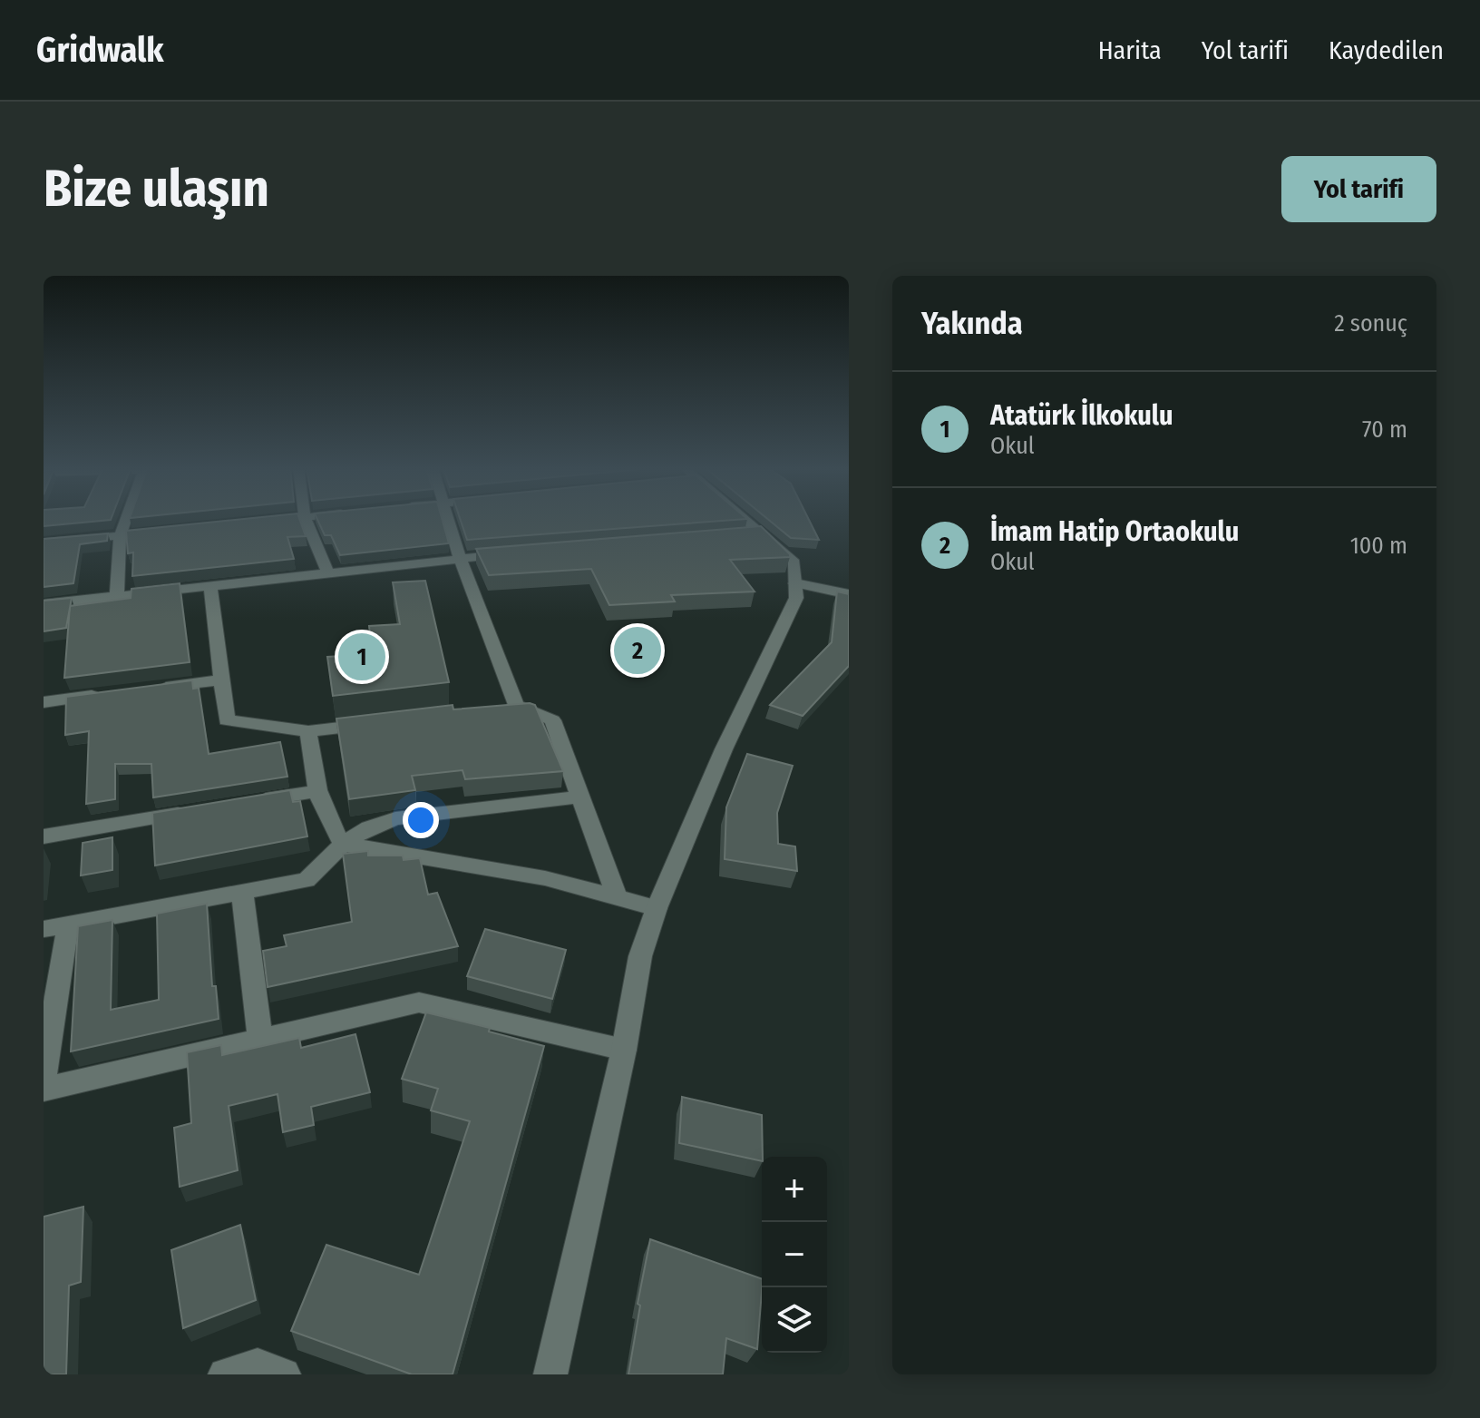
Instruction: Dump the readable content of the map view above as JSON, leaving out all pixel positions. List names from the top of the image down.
{
  "page": {
    "header": "Gridwalk",
    "nav": ["Harita", "Yol tarifi", "Kaydedilen"],
    "buttons": "Yol tarifi",
    "title": "Bize ulaşın",
    "heading": ["Yakında", "2 sonuç"],
    "list": [
      {
        "mark": "1",
        "name": "Atatürk İlkokulu",
        "note": "Okul",
        "value": "70 m"
      },
      {
        "mark": "2",
        "name": "İmam Hatip Ortaokulu",
        "note": "Okul",
        "value": "100 m"
      }
    ],
    "pins": ["2", "1"],
    "map_buttons": ["+", "−"]
  }
}
